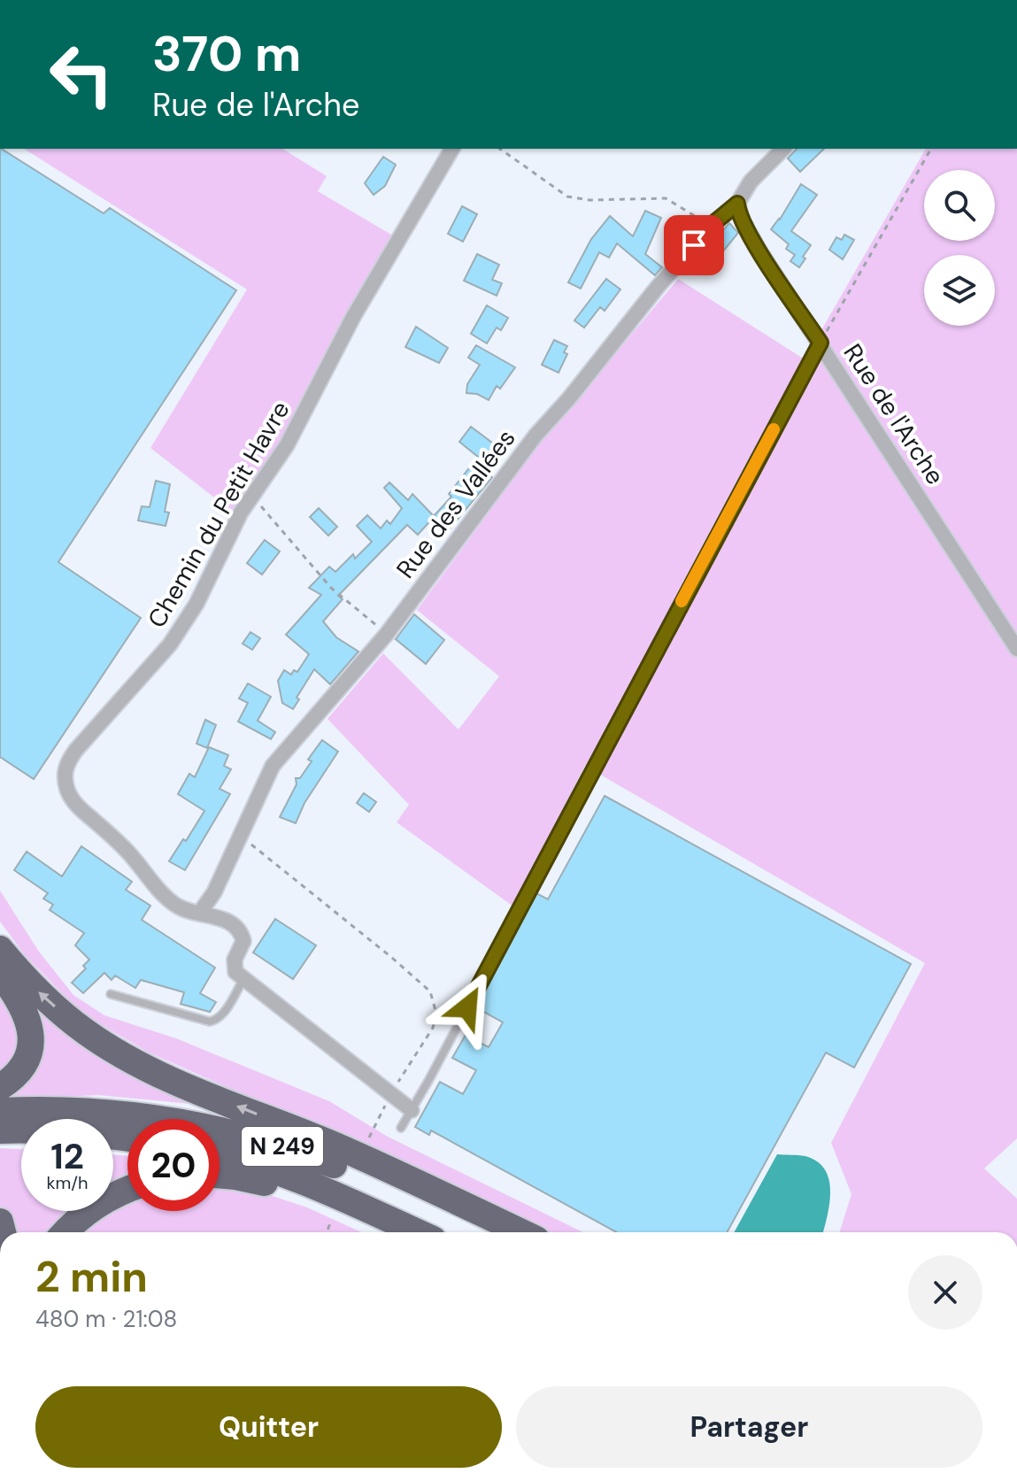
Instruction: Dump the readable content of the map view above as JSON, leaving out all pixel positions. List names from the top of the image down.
{
  "streets": {
    "highway": ["N 249"],
    "street": ["Rue de l'Arche", "Rue des Vallées", "Chemin du Petit Havre"]
  },
  "crossings": [
    ["Rue de l'Arche", "Rue des Vallées"],
    ["Rue des Vallées", "Chemin du Petit Havre"]
  ],
  "page": {
    "turn": ["370 m", "Rue de l'Arche"],
    "speed": "12 km/h",
    "limit": "20",
    "heading": ["2 min", "480 m · 21:08"],
    "buttons": ["Quitter", "Partager"]
  }
}
